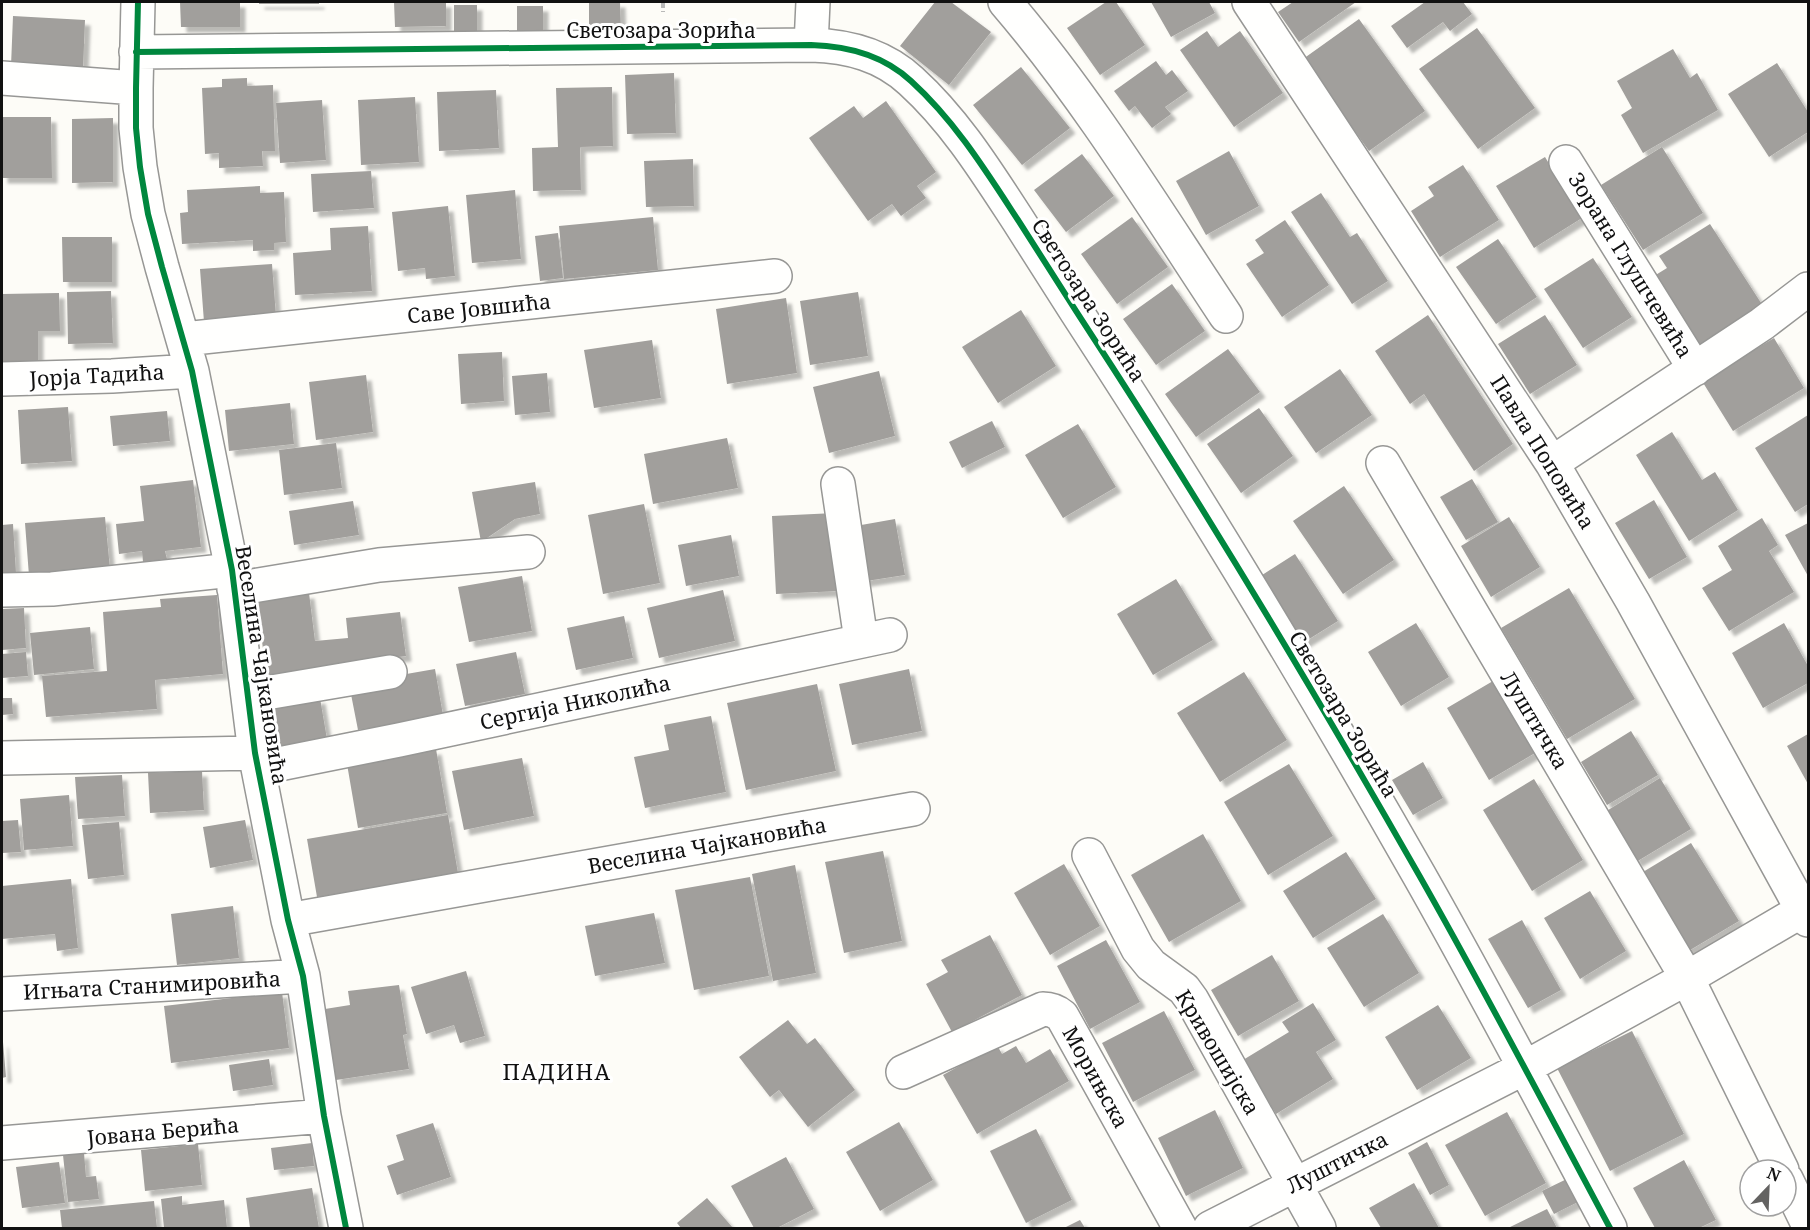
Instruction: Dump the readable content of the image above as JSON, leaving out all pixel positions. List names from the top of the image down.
{
  "streets": {
    "street": [
      "Светозара Зорића",
      "Зорана Глушчевића",
      "Саве Јовшића",
      "Јорја Тадића",
      "Павла Поповића",
      "Веселина Чајкановића",
      "Сергија Николића",
      "Луштичка",
      "Игњата Станимировића",
      "Кривошијска",
      "Морињска",
      "Јована Берића"
    ]
  },
  "crossings": [
    ["Светозара Зорића", "Веселина Чајкановића"],
    ["Светозара Зорића", "Луштичка"],
    ["Саве Јовшића", "Веселина Чајкановића"],
    ["Јорја Тадића", "Веселина Чајкановића"],
    ["Павла Поповића", "Луштичка"],
    ["Веселина Чајкановића", "Сергија Николића"],
    ["Веселина Чајкановића", "Игњата Станимировића"],
    ["Веселина Чајкановића", "Јована Берића"],
    ["Луштичка", "Кривошијска"]
  ],
  "districts": ["ПАДИНА"],
  "north": "top right"
}
